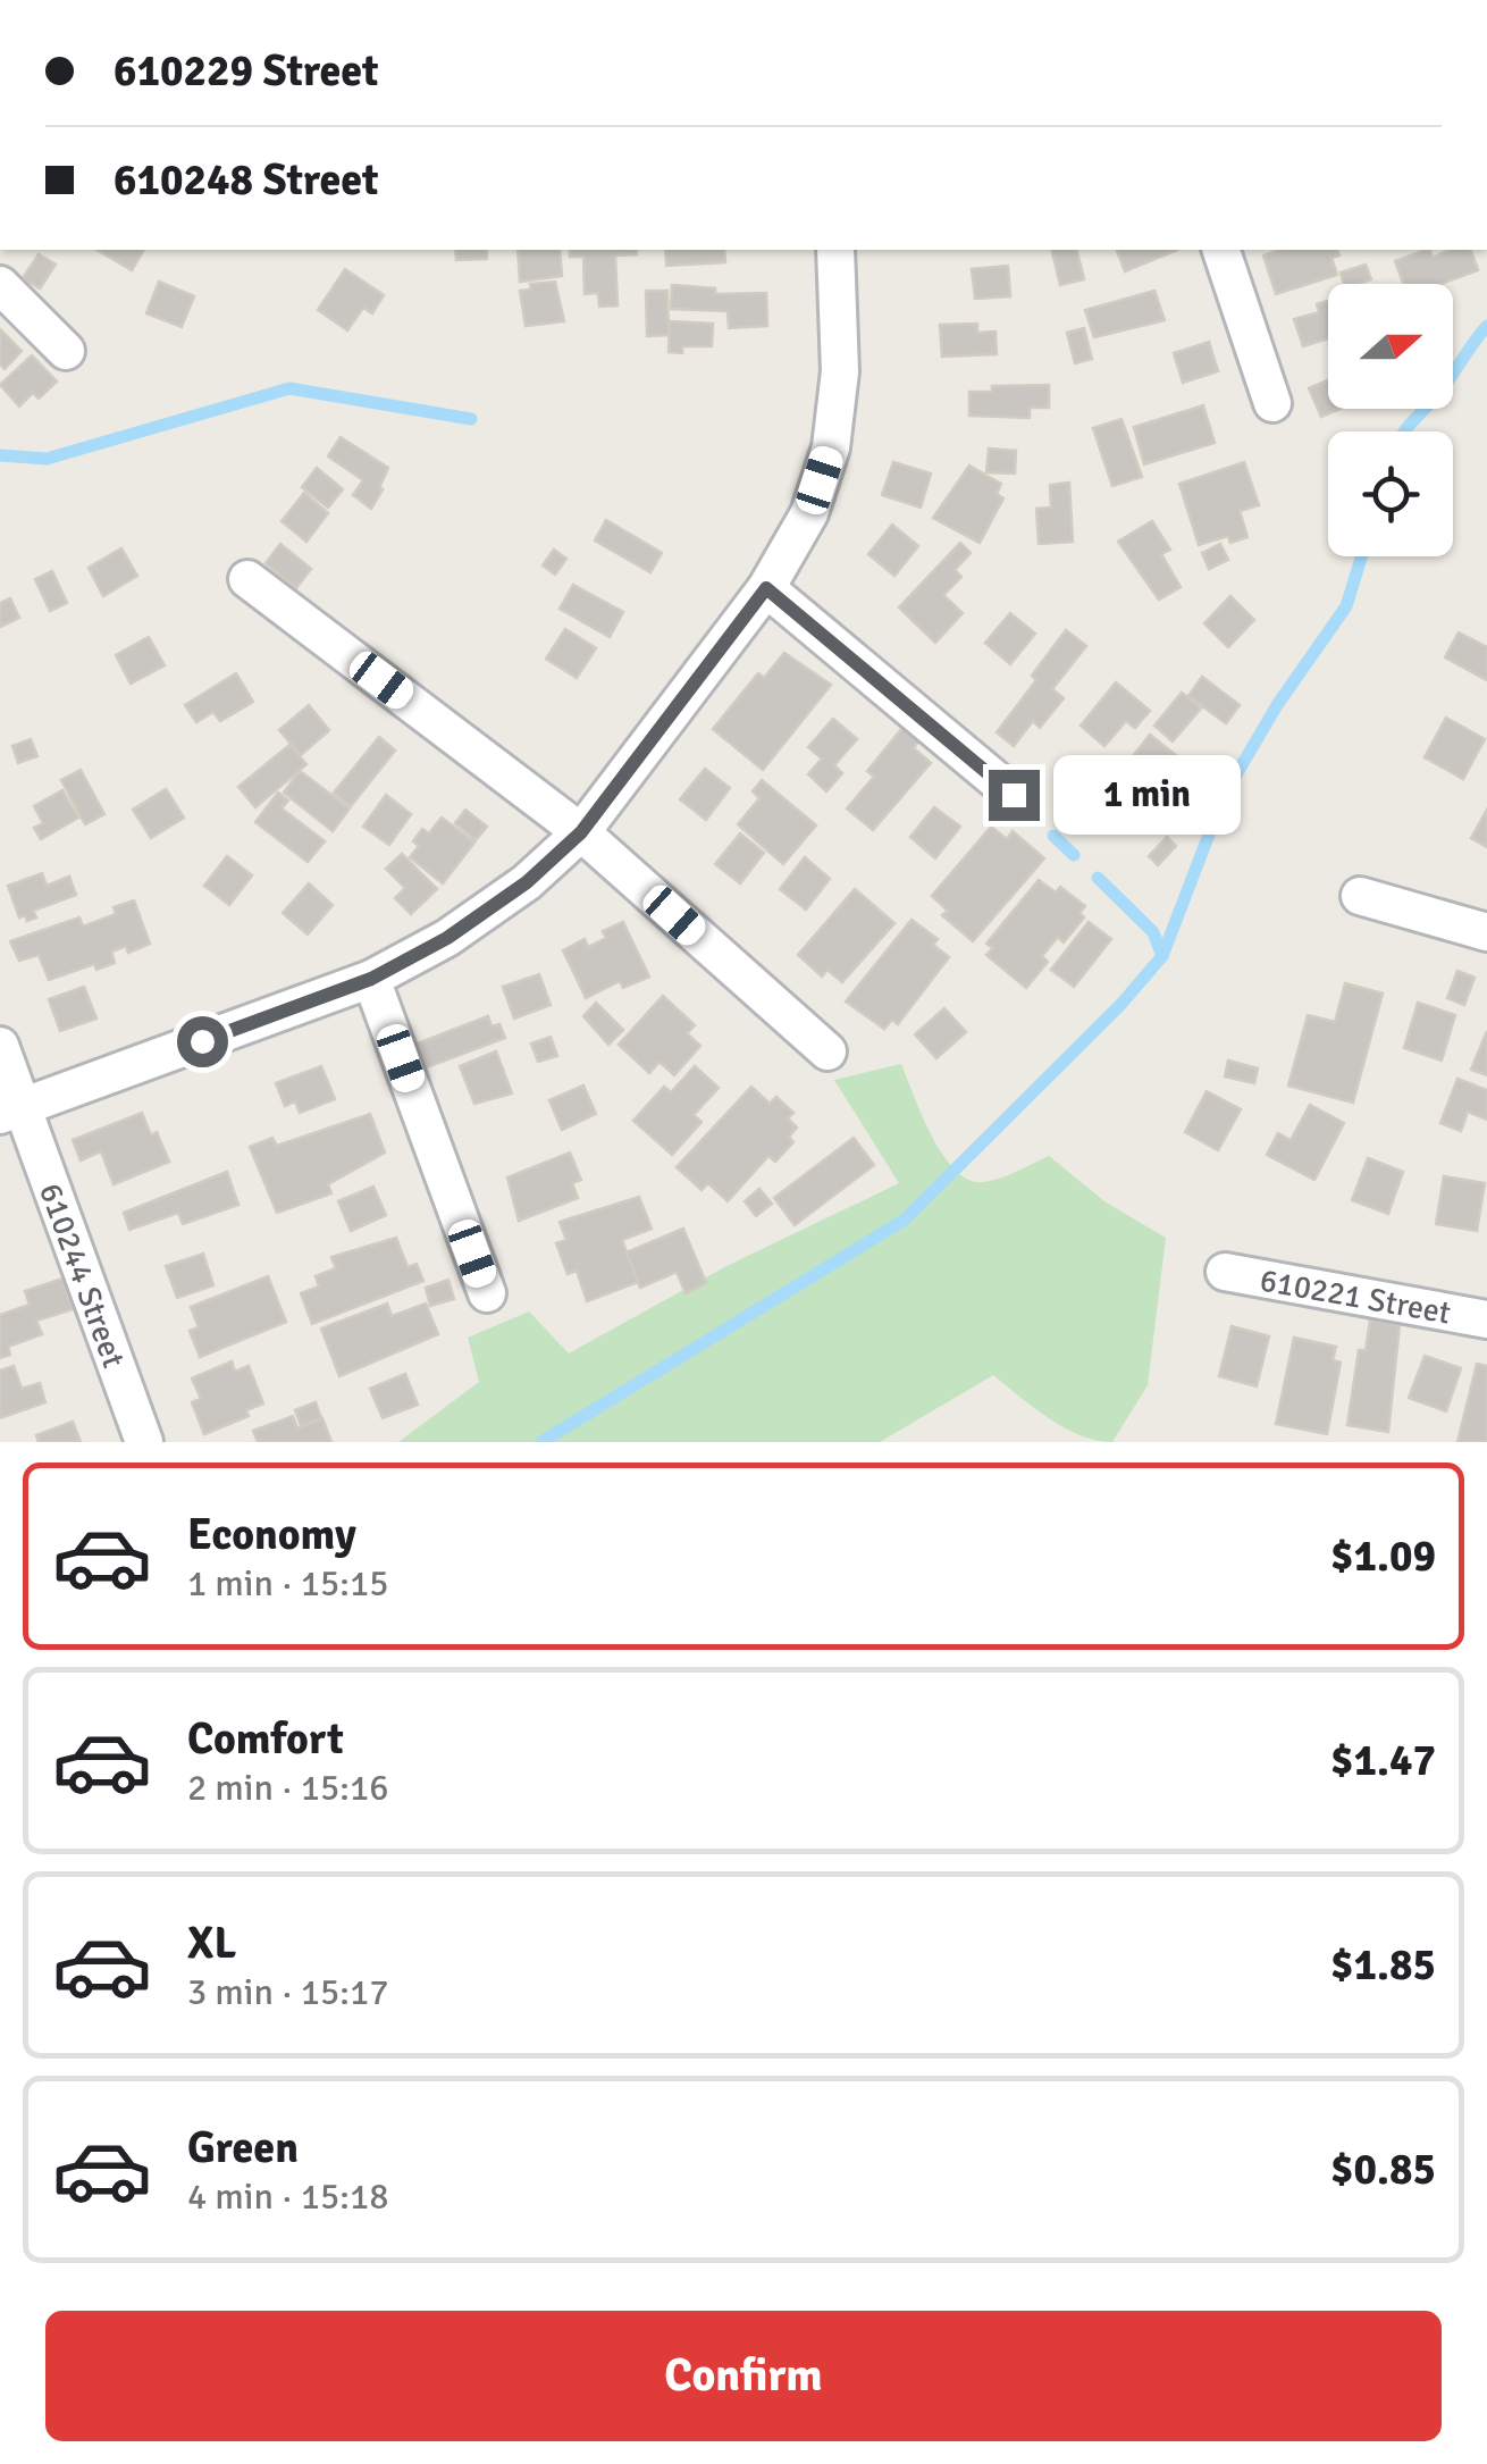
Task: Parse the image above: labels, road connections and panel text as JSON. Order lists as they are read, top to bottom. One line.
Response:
{"streets":{"street":["610244 Street","610221 Street"]},"north":"right","page":{"banner":["610229 Street","610248 Street"],"bubble":"1 min","list":[{"name":"Economy","note":"1 min · 15:15","value":"$1.09"},{"name":"Comfort","note":"2 min · 15:16","value":"$1.47"},{"name":"XL","note":"3 min · 15:17","value":"$1.85"},{"name":"Green","note":"4 min · 15:18","value":"$0.85"}],"buttons":"Confirm"}}
